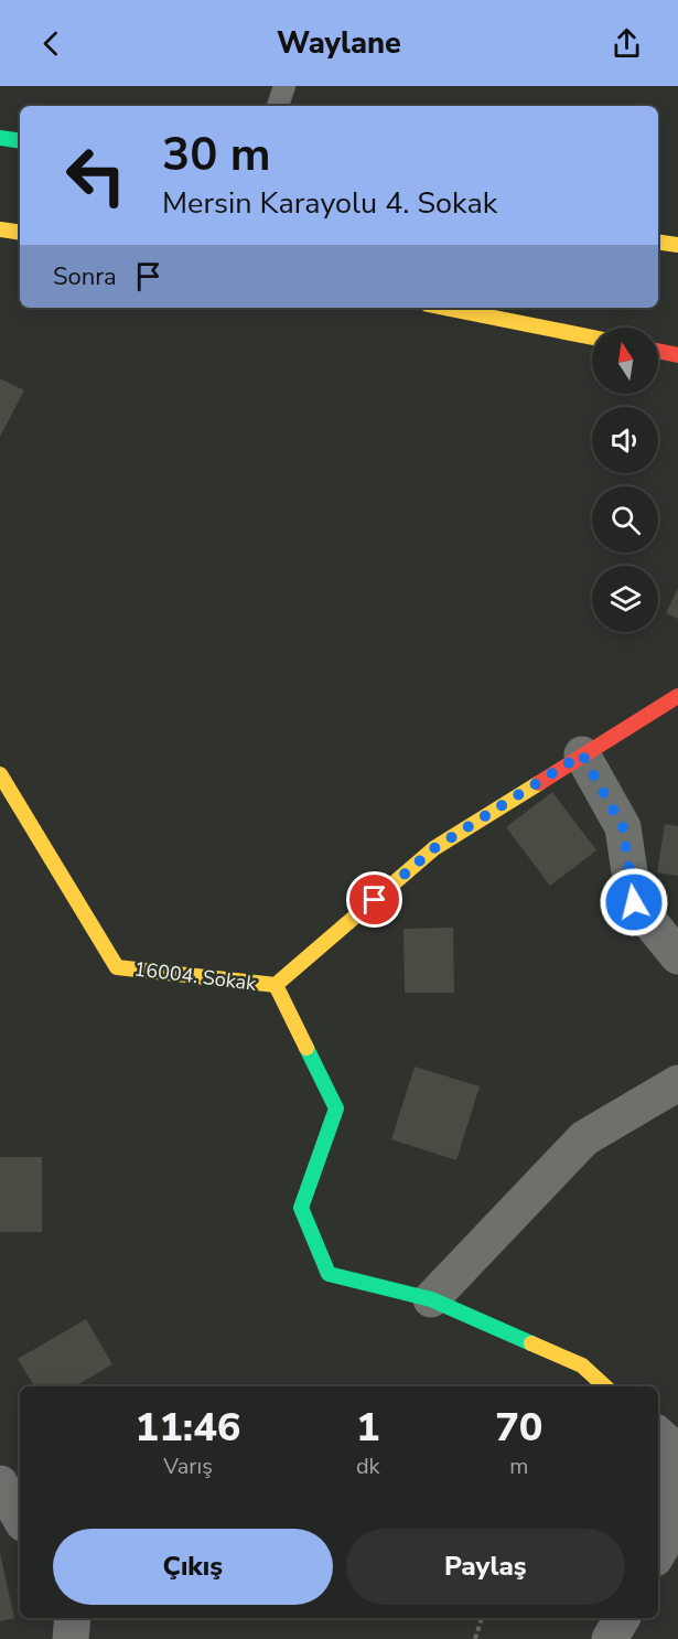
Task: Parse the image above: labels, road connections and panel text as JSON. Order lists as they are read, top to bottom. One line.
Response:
{"streets":{"main road":["16004. Sokak"]},"north":"top","page":{"header":"Waylane","turn":["30 m","Mersin Karayolu 4. Sokak"],"then":"Sonra","eta":["11:46","Varış","1","dk","70","m"],"buttons":["Çıkış","Paylaş"]}}
